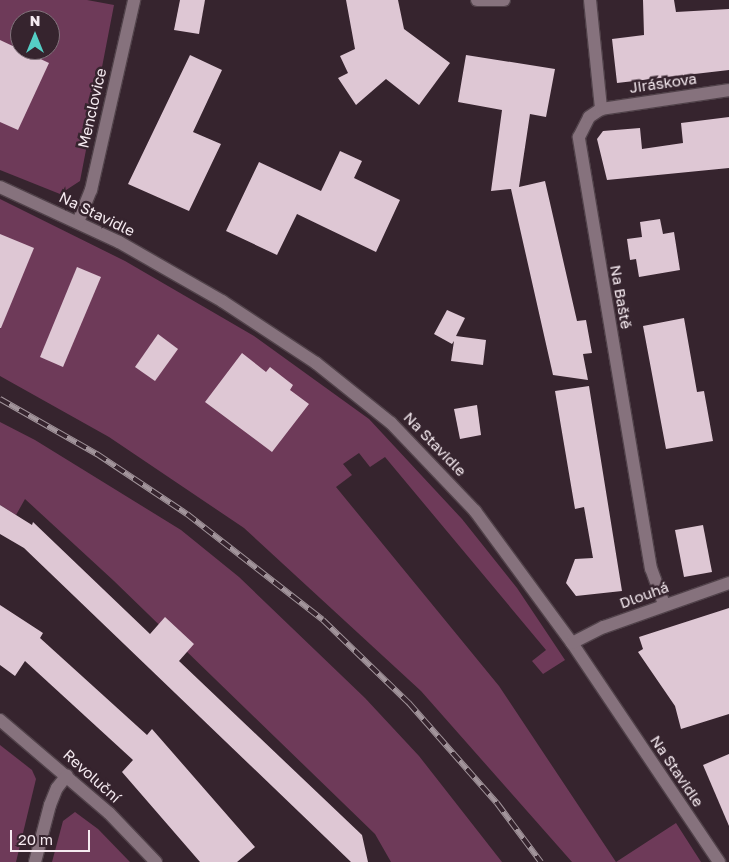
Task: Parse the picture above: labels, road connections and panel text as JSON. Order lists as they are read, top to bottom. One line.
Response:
{"streets":{"street":["Jiráskova","Menclovice","Na Stavidle","Na Baště","Dlouhá","Revoluční"]},"crossings":[["Jiráskova","Na Baště"],["Menclovice","Na Stavidle"],["Na Stavidle","Dlouhá"],["Na Baště","Dlouhá"]],"scale_bar":"20 m","north":"top"}
